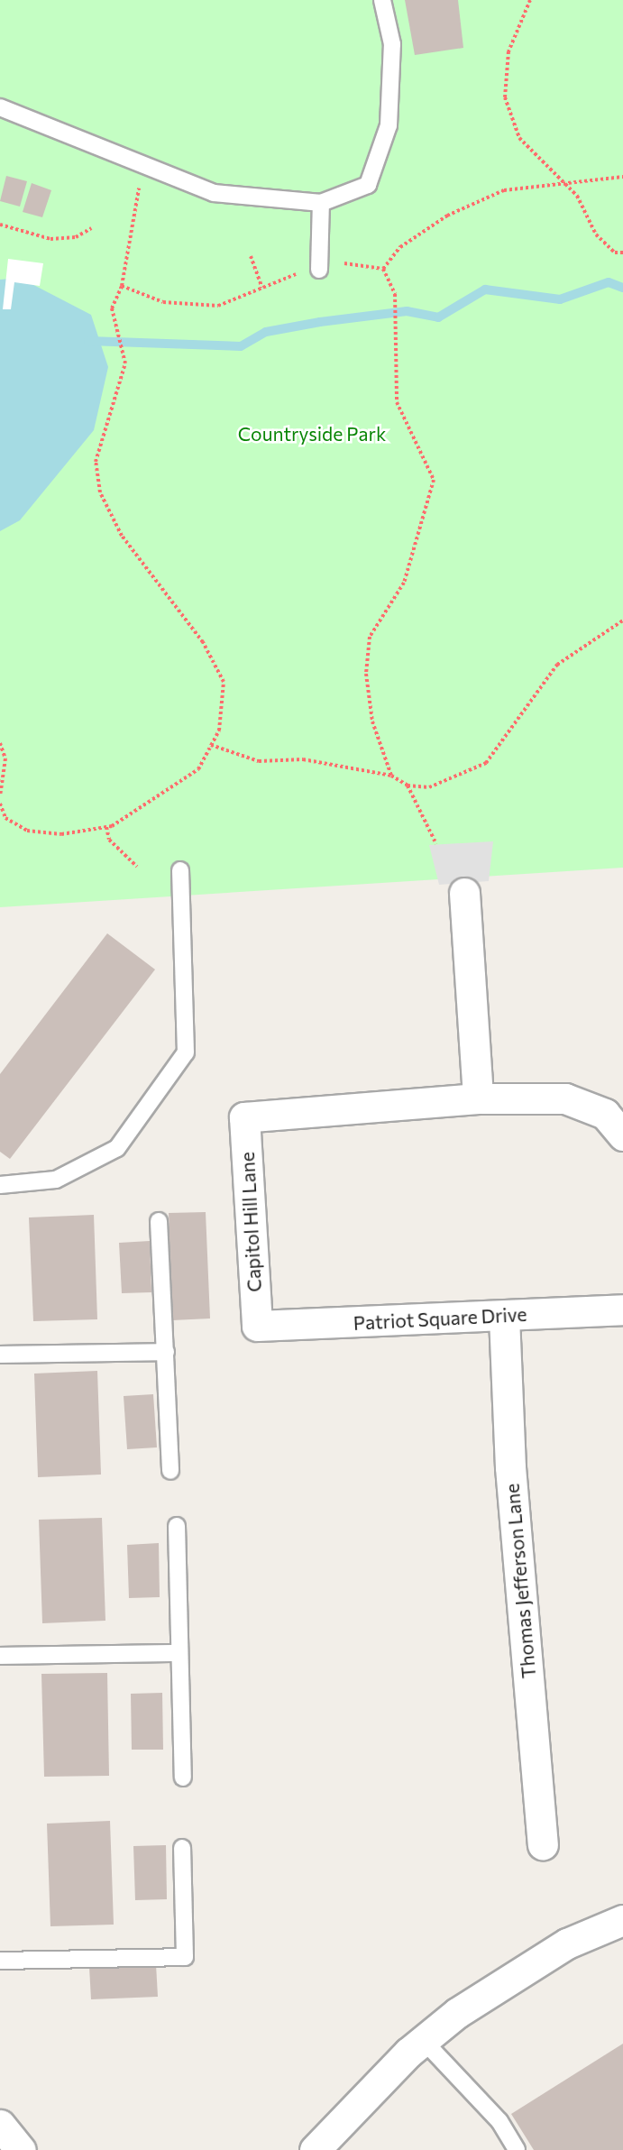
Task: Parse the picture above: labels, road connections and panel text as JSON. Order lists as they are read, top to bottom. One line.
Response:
{"streets":{"street":["Capitol Hill Lane","Patriot Square Drive","Thomas Jefferson Lane"]},"crossings":[["Capitol Hill Lane","Patriot Square Drive"],["Patriot Square Drive","Thomas Jefferson Lane"]],"parks":["Countryside Park"]}
